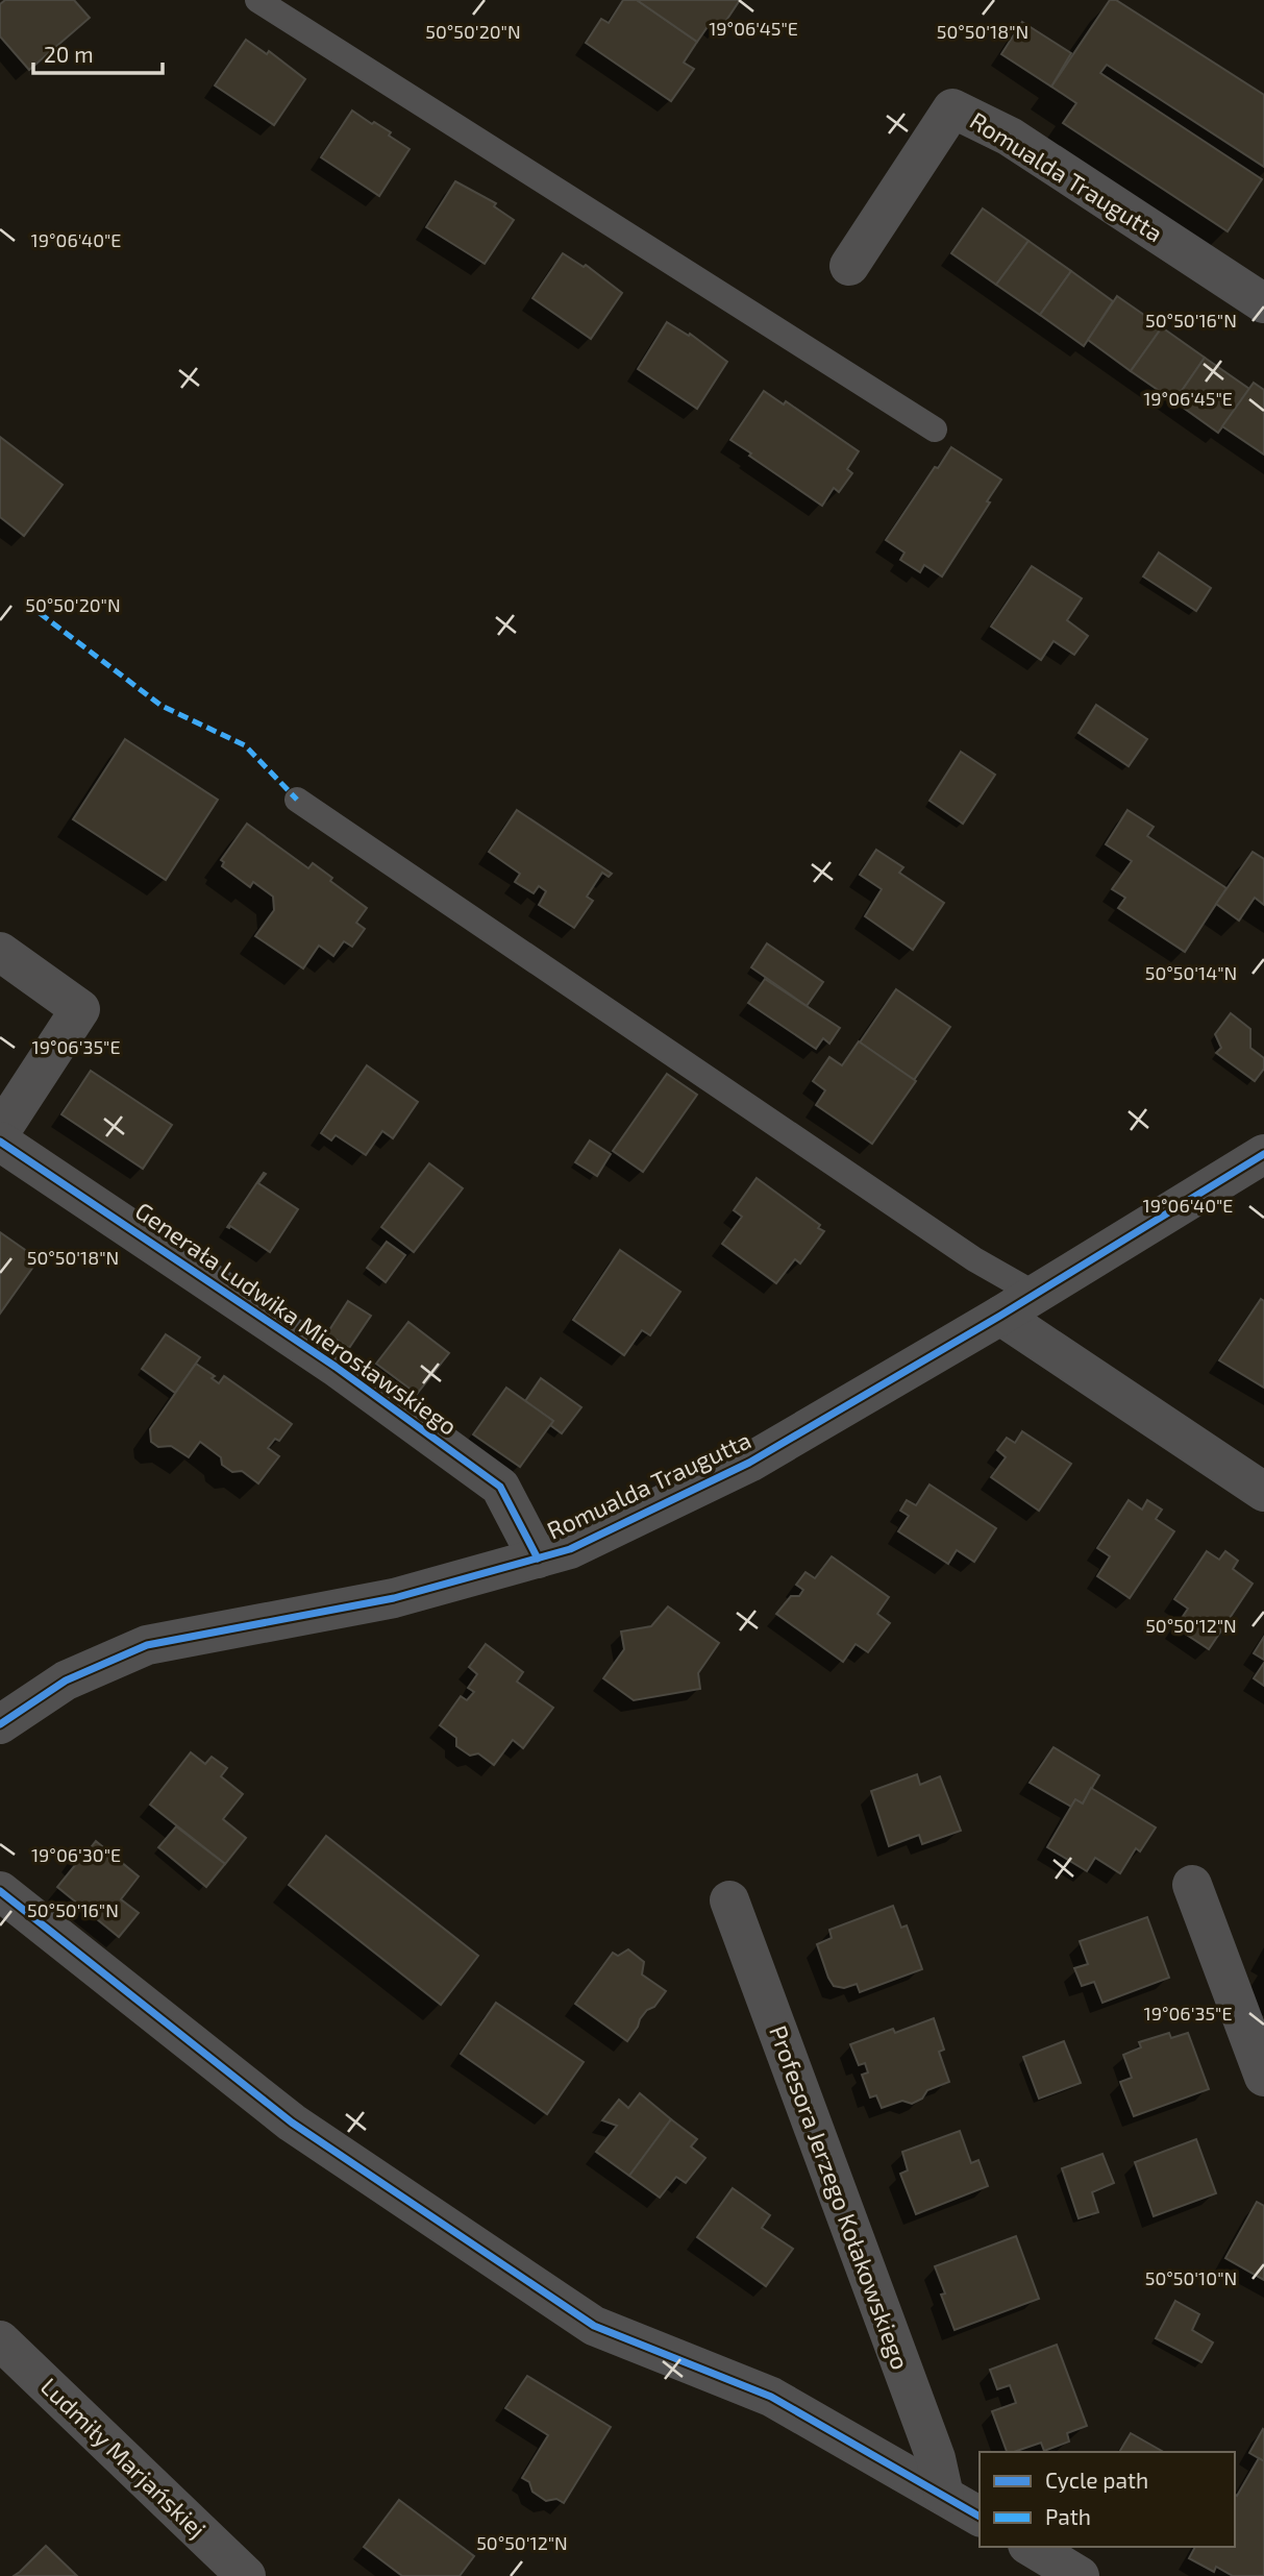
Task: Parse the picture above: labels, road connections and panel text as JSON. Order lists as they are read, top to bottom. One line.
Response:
{"streets":{"street":["Romualda Traugutta","Generała Ludwika Mierosławskiego","Profesora Jerzego Kołakowskiego","Ludmiły Marjańskiej"]},"crossings":[["Romualda Traugutta","Generała Ludwika Mierosławskiego"]],"legend":["Cycle path","Path"],"scale_bar":"20 m","coordinates":["19°06'45\"E","50°50'20\"N","50°50'18\"N","19°06'40\"E","50°50'16\"N","50°50'14\"N","19°06'35\"E","50°50'12\"N","19°06'30\"E","50°50'10\"N"]}
